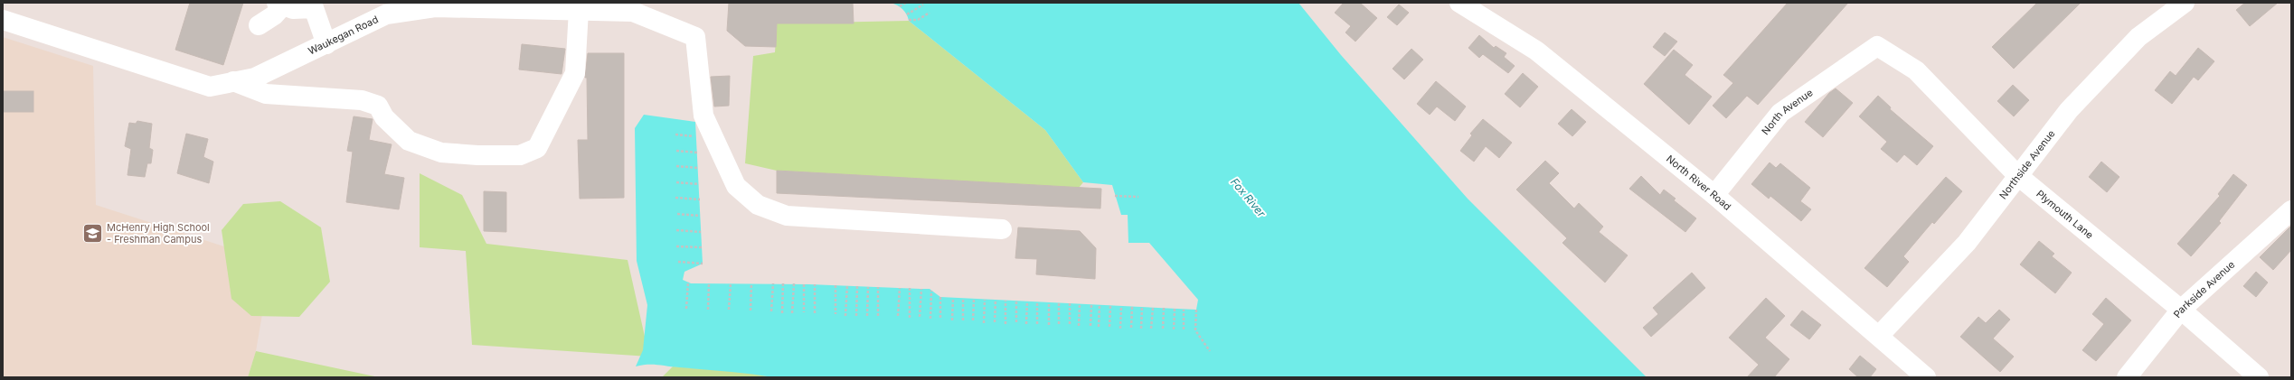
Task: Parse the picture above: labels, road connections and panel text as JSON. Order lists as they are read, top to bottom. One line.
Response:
{"streets":{"street":["Waukegan Road","North Avenue","Northside Avenue","North River Road","Plymouth Lane","Parkside Avenue"]},"crossings":[["North Avenue","North River Road"],["North Avenue","Plymouth Lane"],["Northside Avenue","North River Road"],["Northside Avenue","Plymouth Lane"],["Plymouth Lane","Parkside Avenue"]],"water":["Fox River"],"places":{"school or university":["McHenry High School - Freshman Campus"]}}
